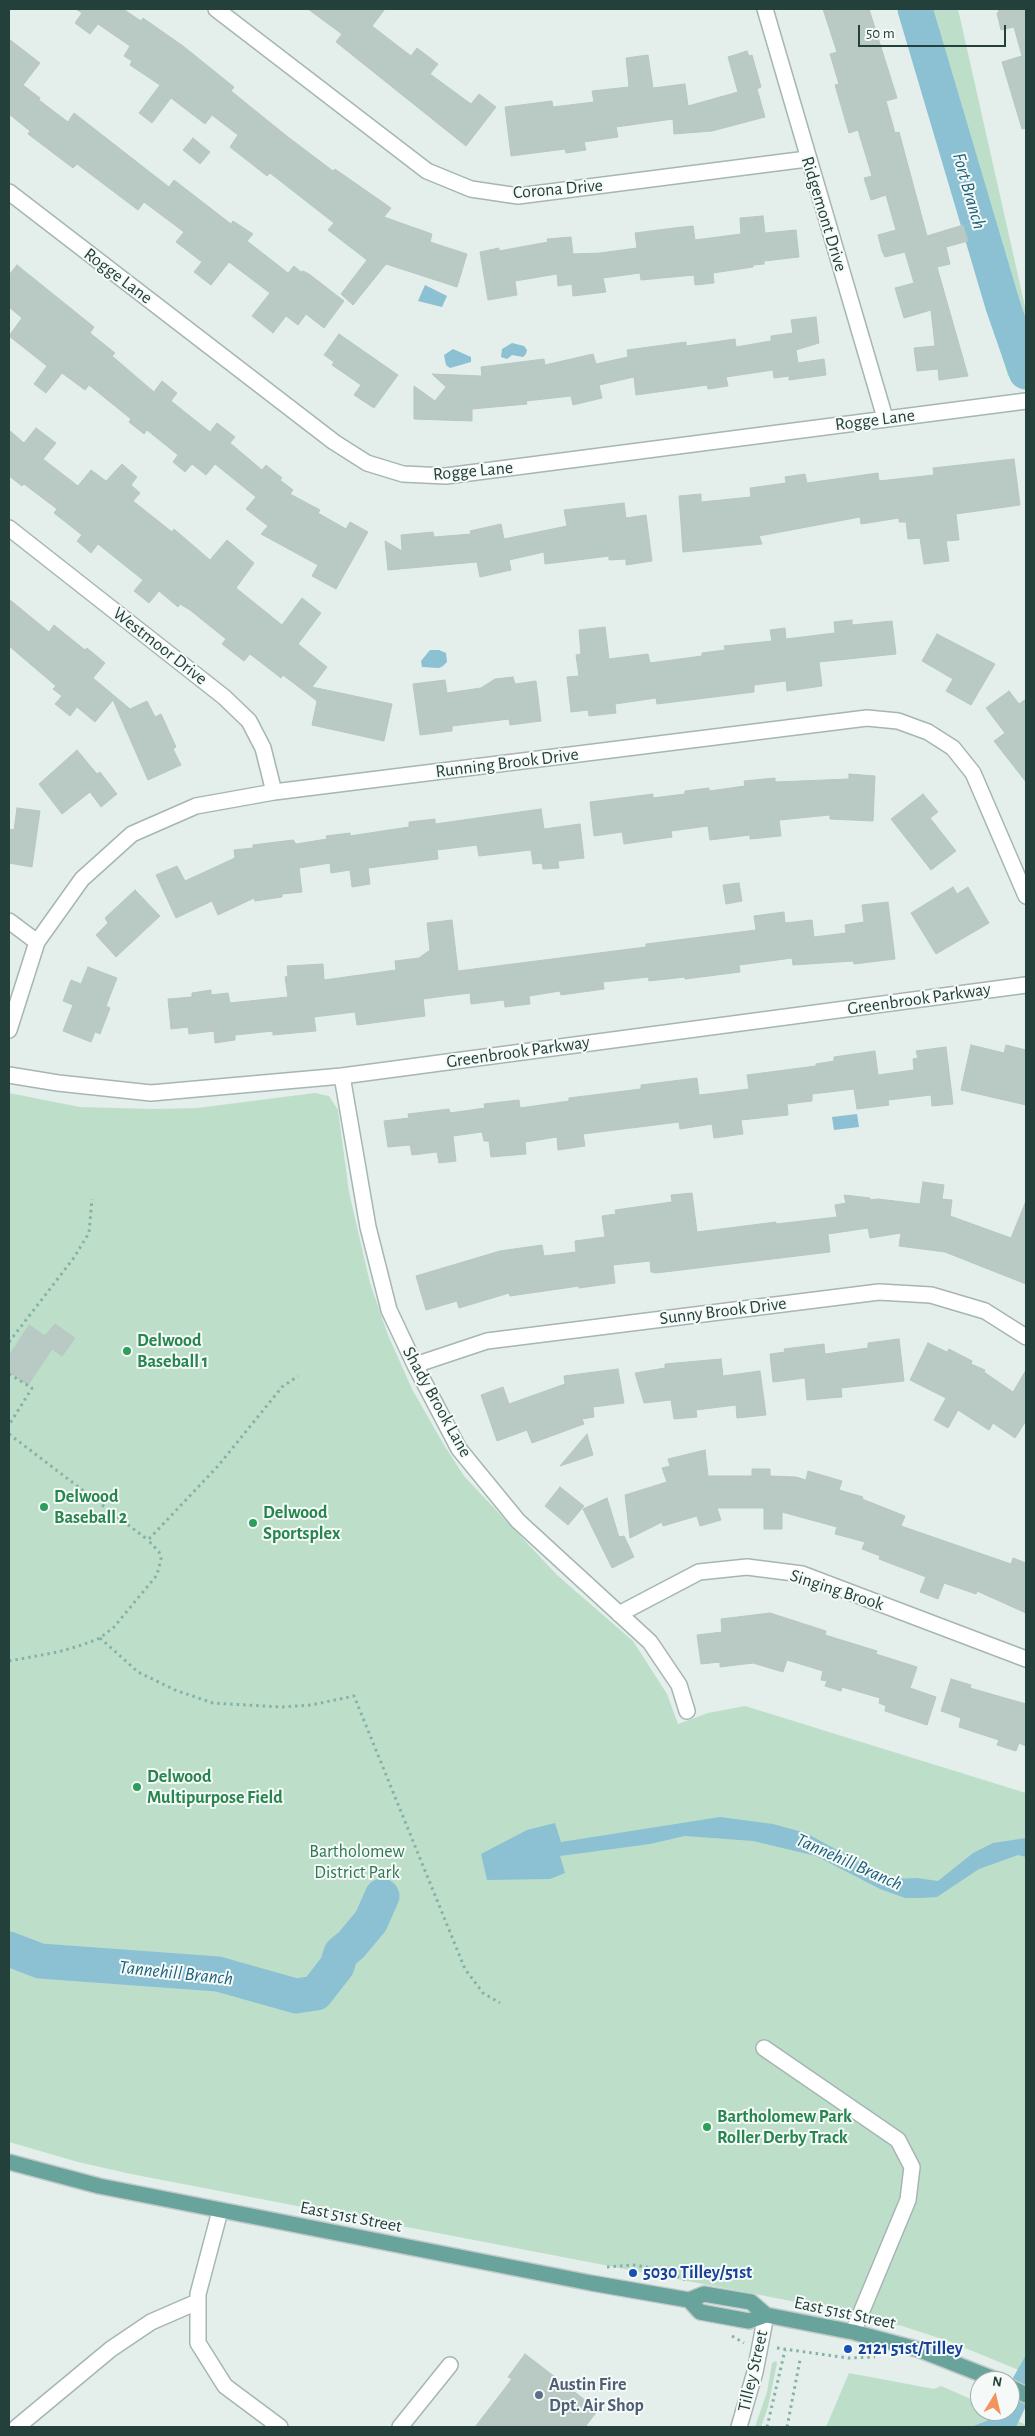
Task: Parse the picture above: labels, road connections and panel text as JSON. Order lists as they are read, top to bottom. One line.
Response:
{"streets":{"main road":["East 51st Street"],"street":["Corona Drive","Ridgemont Drive","Rogge Lane","Westmoor Drive","Running Brook Drive","Greenbrook Parkway","Sunny Brook Drive","Shady Brook Lane","Singing Brook","Tilley Street"]},"crossings":[["Corona Drive","Ridgemont Drive"],["Ridgemont Drive","Rogge Lane"],["Westmoor Drive","Running Brook Drive"],["Greenbrook Parkway","Shady Brook Lane"],["Sunny Brook Drive","Shady Brook Lane"],["Shady Brook Lane","Singing Brook"],["East 51st Street","Tilley Street"]],"water":["Fort Branch","Tannehill Branch"],"parks":["Bartholomew District Park"],"places":["Delwood Baseball 1","Delwood Baseball 2","Delwood Sportsplex","Delwood Multipurpose Field","Bartholomew Park Roller Derby Track","5030 Tilley/51st","2121 51st/Tilley","Austin Fire Dpt. Air Shop"],"scale_bar":"50 m","north":"top"}
